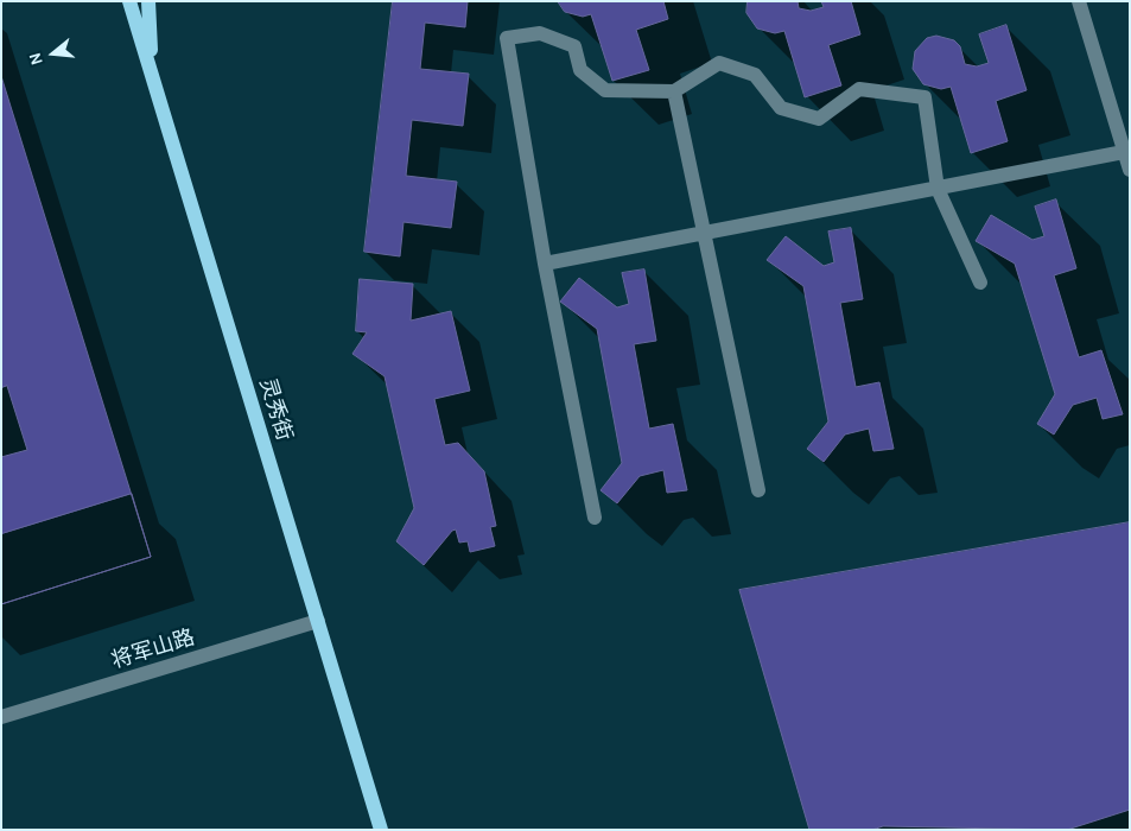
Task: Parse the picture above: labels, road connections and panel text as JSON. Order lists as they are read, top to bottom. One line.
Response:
{"streets":{"main road":["灵秀街"],"street":["将军山路"]},"crossings":[["灵秀街","将军山路"]],"north":"left"}
